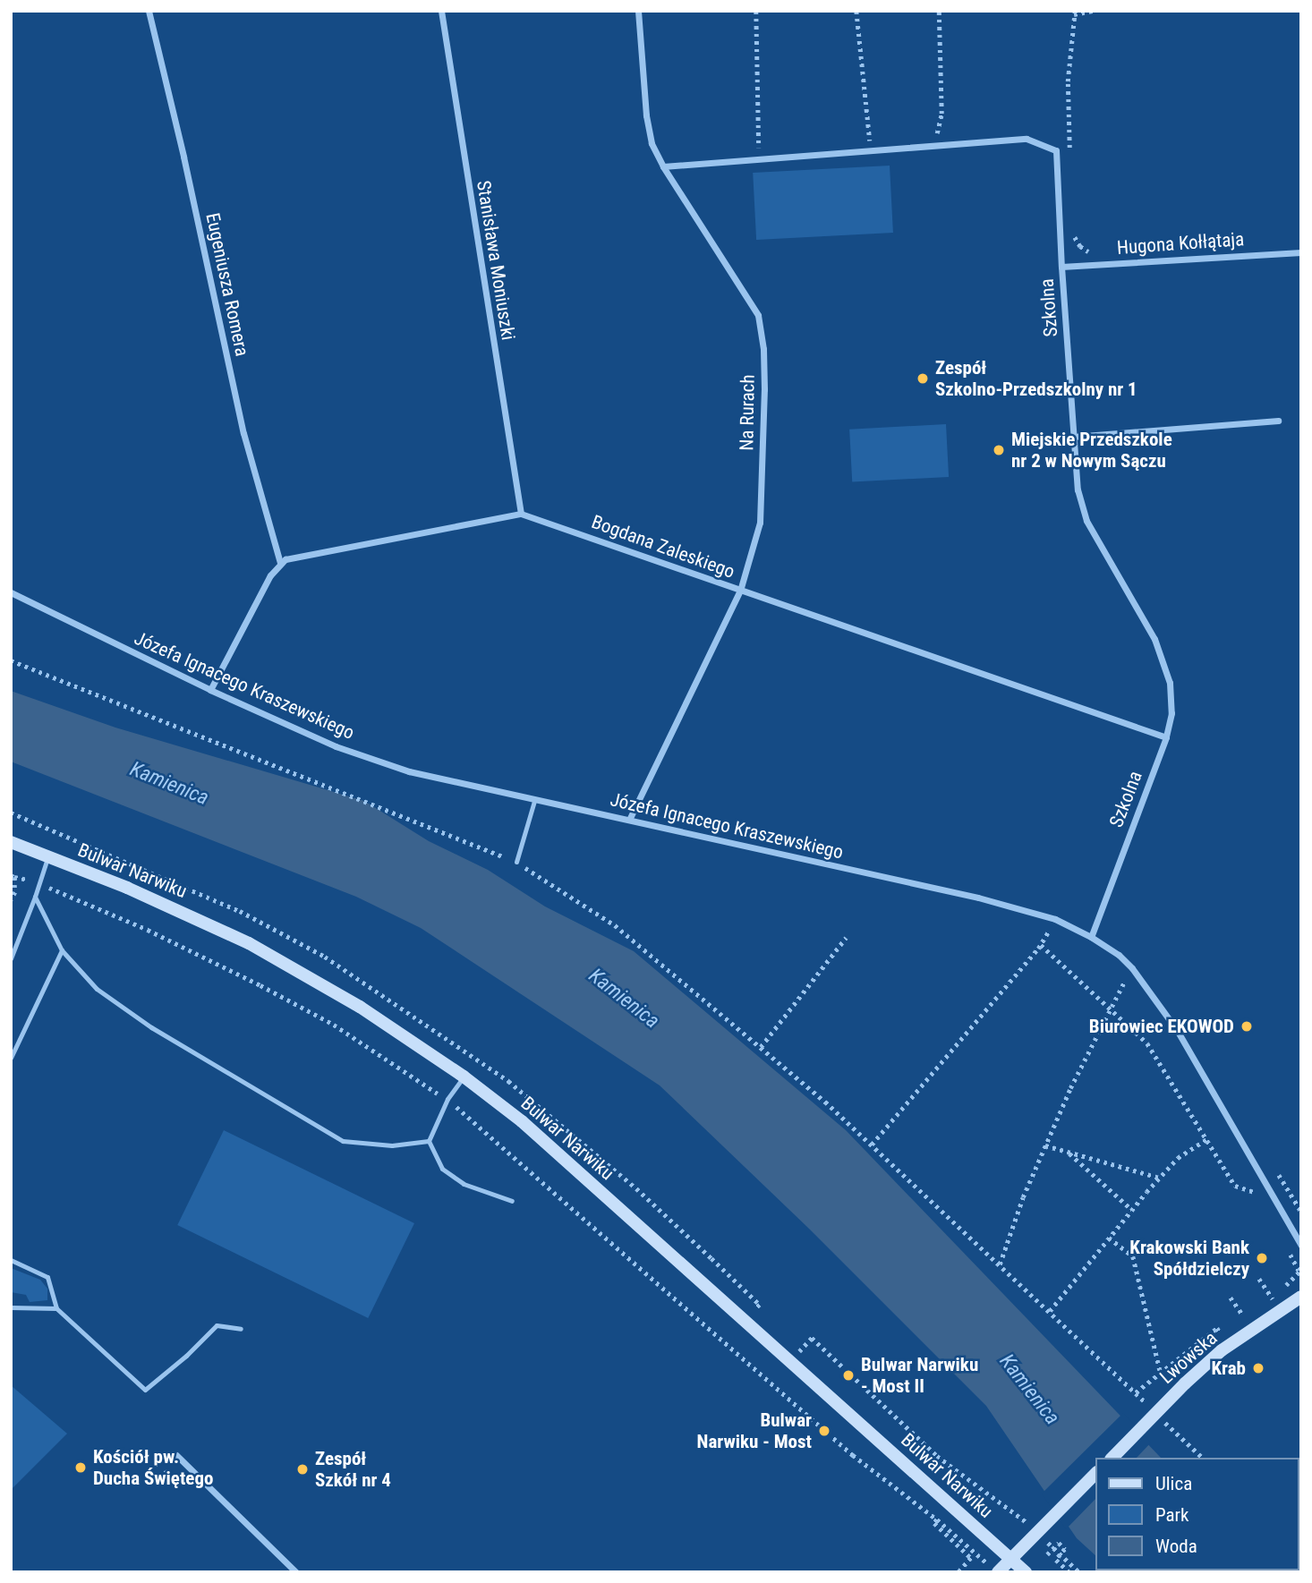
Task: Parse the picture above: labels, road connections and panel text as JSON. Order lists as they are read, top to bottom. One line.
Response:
{"streets":{"main road":["Bulwar Narwiku","Lwowska"],"street":["Hugona Kołłątaja","Stanisława Moniuszki","Eugeniusza Romera","Szkolna","Na Rurach","Bogdana Zaleskiego","Józefa Ignacego Kraszewskiego"]},"crossings":[["Hugona Kołłątaja","Szkolna"],["Stanisława Moniuszki","Bogdana Zaleskiego"],["Szkolna","Na Rurach"],["Szkolna","Bogdana Zaleskiego"],["Szkolna","Józefa Ignacego Kraszewskiego"],["Na Rurach","Bogdana Zaleskiego"],["Na Rurach","Józefa Ignacego Kraszewskiego"]],"water":["Kamienica"],"places":["Zespół Szkolno-Przedszkolny nr 1","Miejskie Przedszkole nr 2 w Nowym Sączu","Biurowiec EKOWOD","Krakowski Bank Spółdzielczy","Krab","Bulwar Narwiku - Most II","Bulwar Narwiku - Most","Kościół pw. Ducha Świętego","Zespół Szkół nr 4"],"legend":["Ulica","Park","Woda"]}
